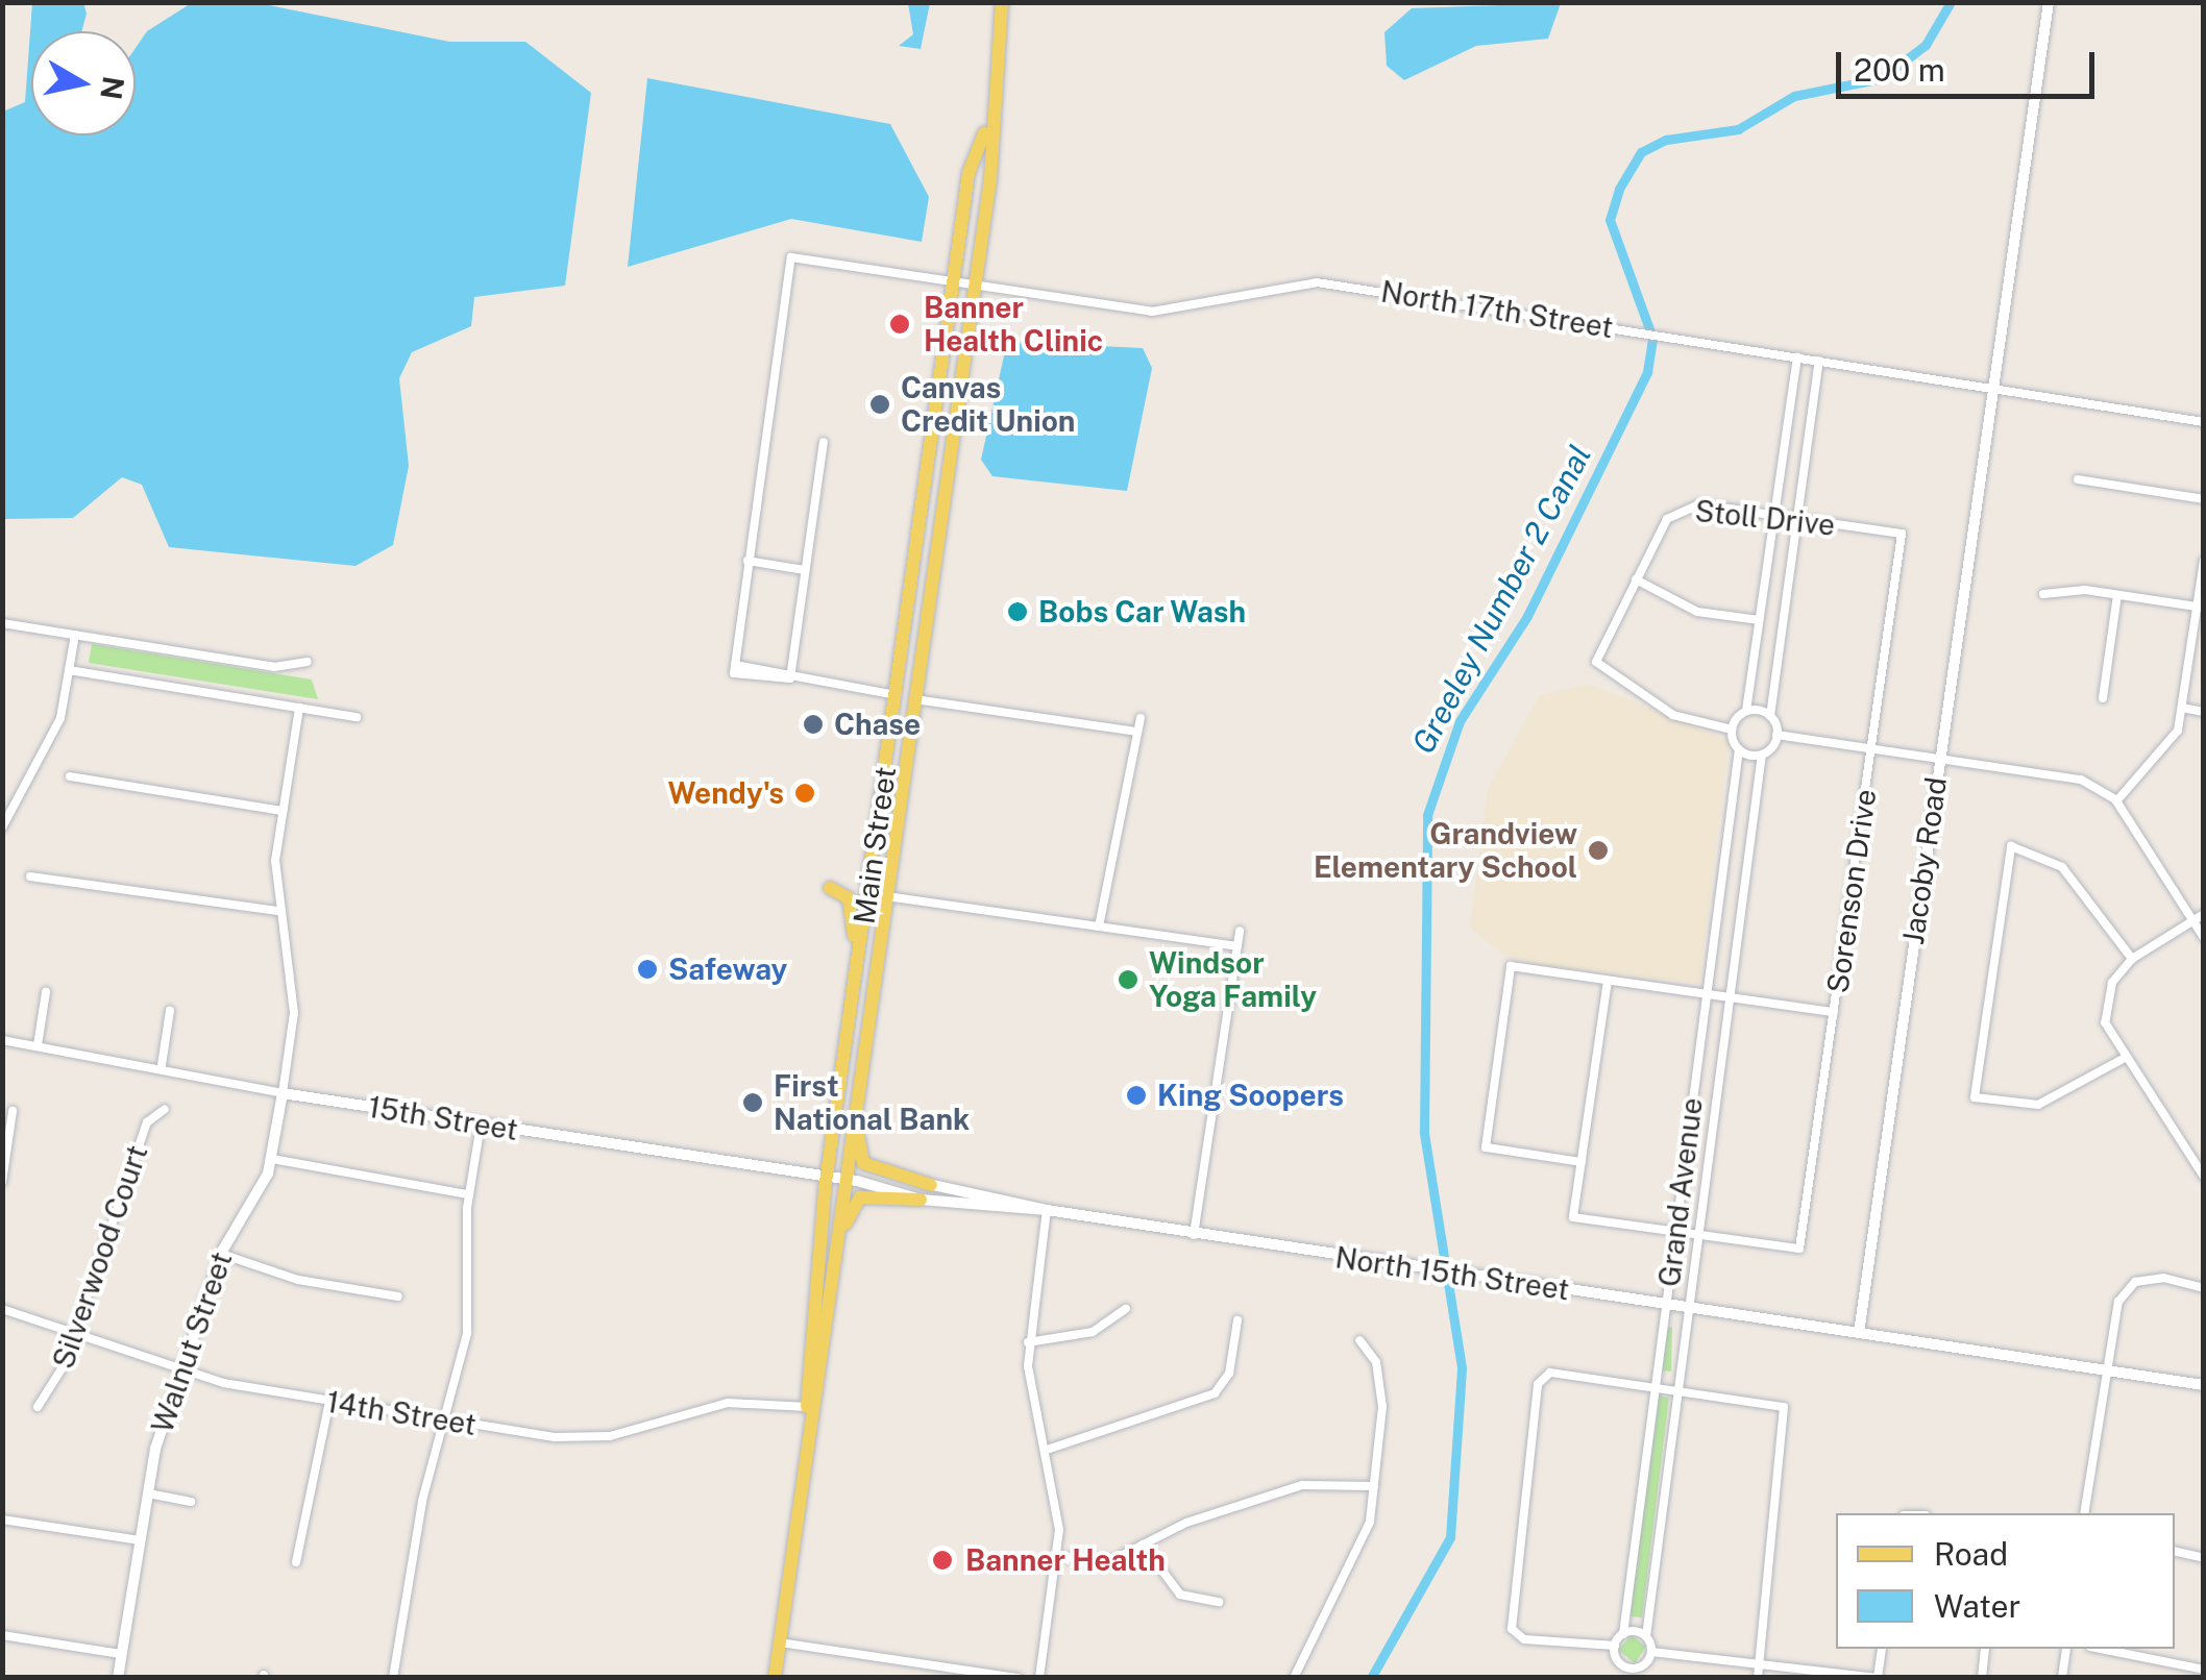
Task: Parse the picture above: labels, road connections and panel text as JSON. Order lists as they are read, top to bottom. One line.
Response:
{"streets":{"main road":["Main Street"],"street":["North 17th Street","Stoll Drive","Jacoby Road","Sorenson Drive","15th Street","Grand Avenue","Silverwood Court","North 15th Street","Walnut Street","14th Street"]},"crossings":[["North 17th Street","Main Street"],["North 17th Street","Jacoby Road"],["Stoll Drive","Sorenson Drive"],["Stoll Drive","Grand Avenue"],["Main Street","15th Street"],["Main Street","14th Street"],["Jacoby Road","North 15th Street"],["Sorenson Drive","Grand Avenue"],["15th Street","North 15th Street"],["15th Street","Walnut Street"],["Grand Avenue","North 15th Street"],["Silverwood Court","14th Street"],["Walnut Street","14th Street"]],"water":["Greeley Number 2 Canal"],"places":["Banner Health Clinic","Canvas Credit Union","Bobs Car Wash","Chase","Wendy's","Grandview Elementary School","Safeway","Windsor Yoga Family","King Soopers","First National Bank","Banner Health"],"legend":["Road","Water"],"scale_bar":"200 m","north":"right"}
